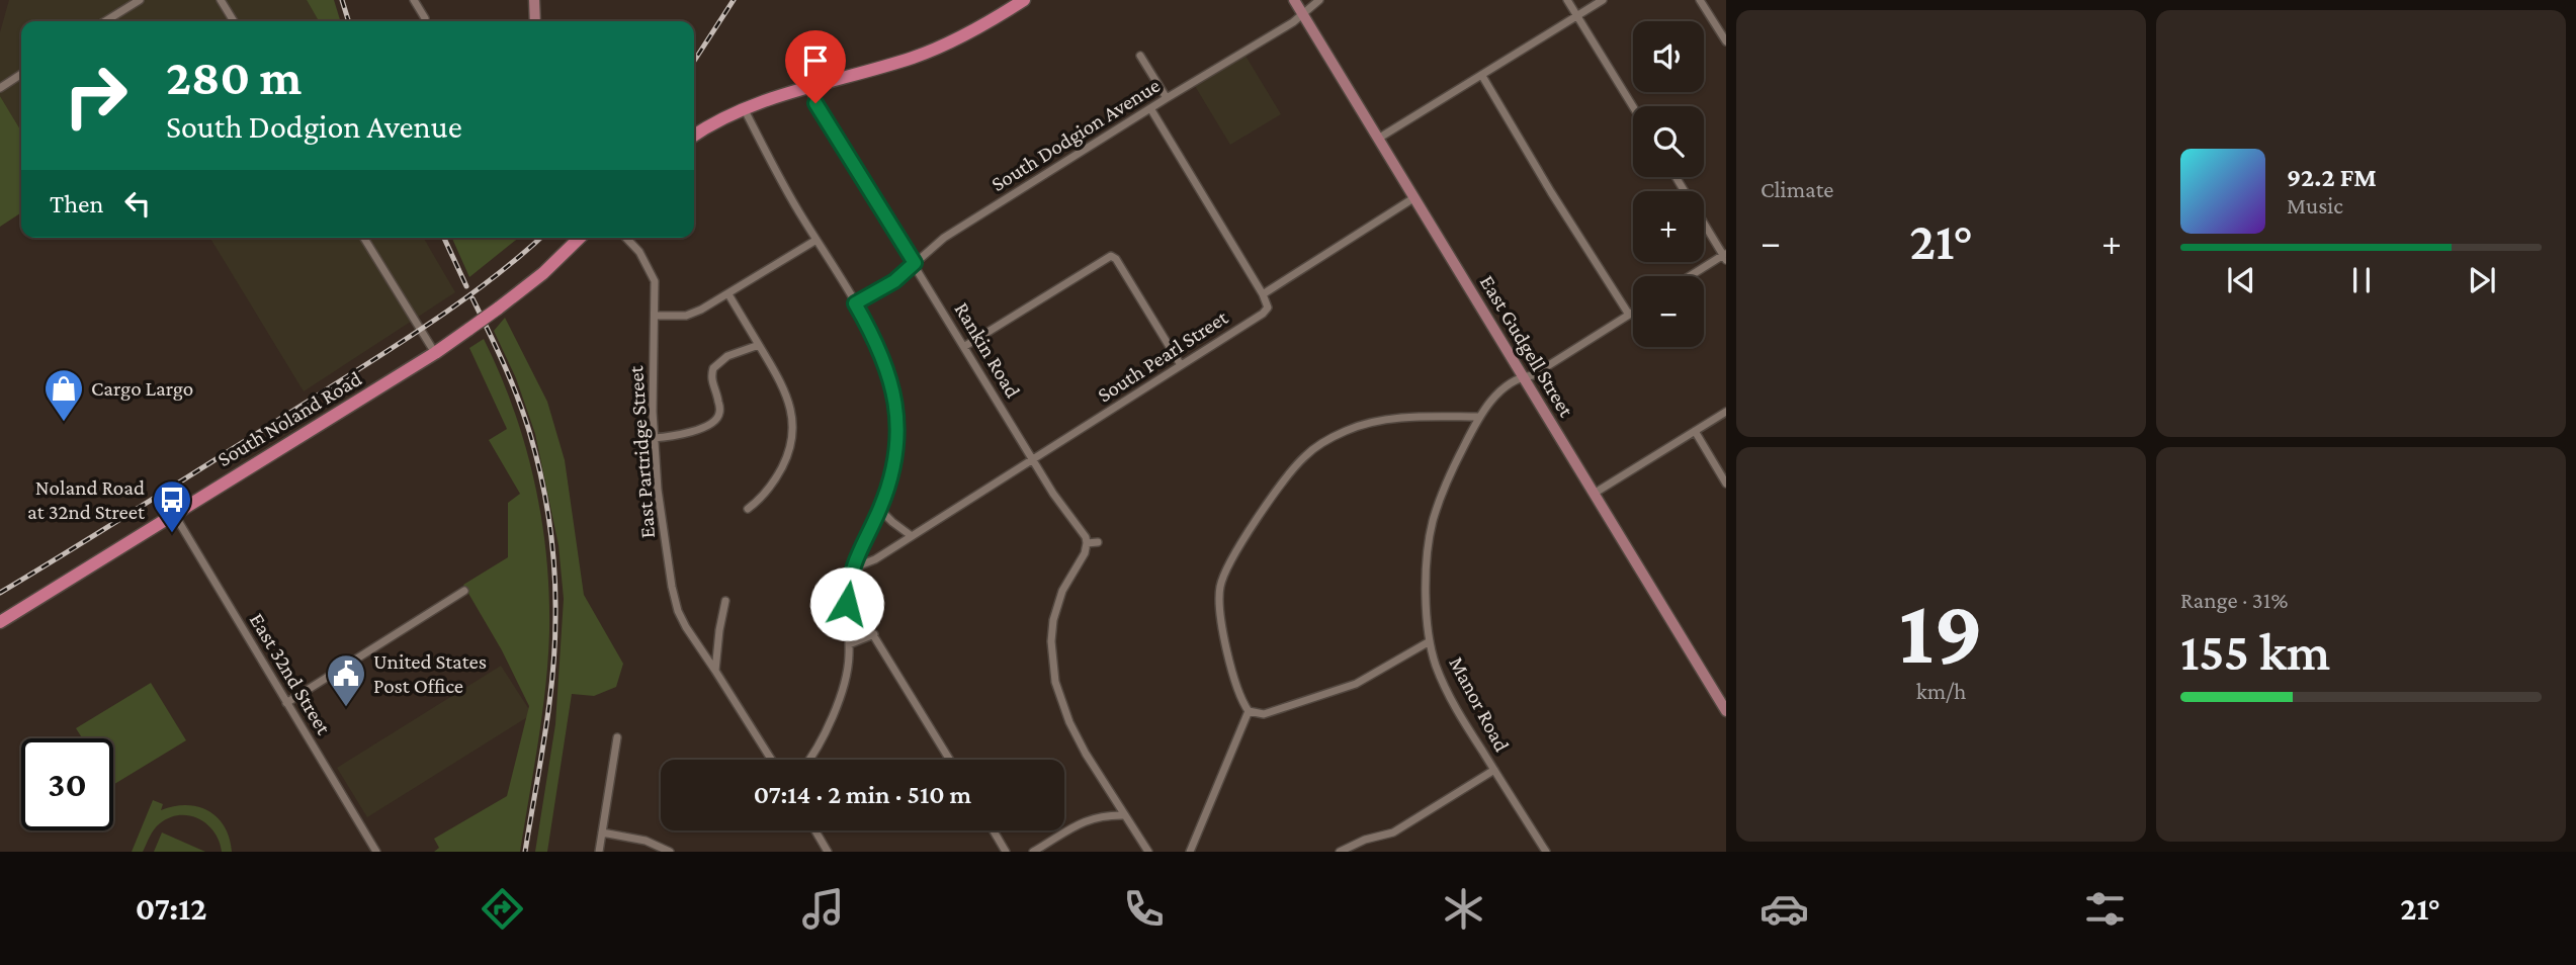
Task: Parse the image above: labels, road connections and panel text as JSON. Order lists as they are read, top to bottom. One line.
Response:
{"streets":{"main road":["South Noland Road"],"street":["South Dodgion Avenue","East Gudgell Street","Rankin Road","South Pearl Street","East Partridge Street","East 32nd Street","Manor Road"]},"crossings":[["South Dodgion Avenue","East Gudgell Street"],["South Dodgion Avenue","Rankin Road"],["East Gudgell Street","Manor Road"],["Rankin Road","South Pearl Street"],["South Noland Road","East 32nd Street"]],"places":{"shop":["Cargo Largo"],"bus stop":["Noland Road at 32nd Street"],"public building":["United States Post Office"]},"page":{"tile":["Climate",["19","km/h"],["Range · 31%","155 km"]],"map_buttons":["+","−"],"turn":["280 m","South Dodgion Avenue"],"song":["92.2 FM","Music"],"then":"Then","heat":["−","21°","+"],"limit":"30","trip":"07:14 · 2 min · 510 m","tabs":["07:12","21°"]}}
